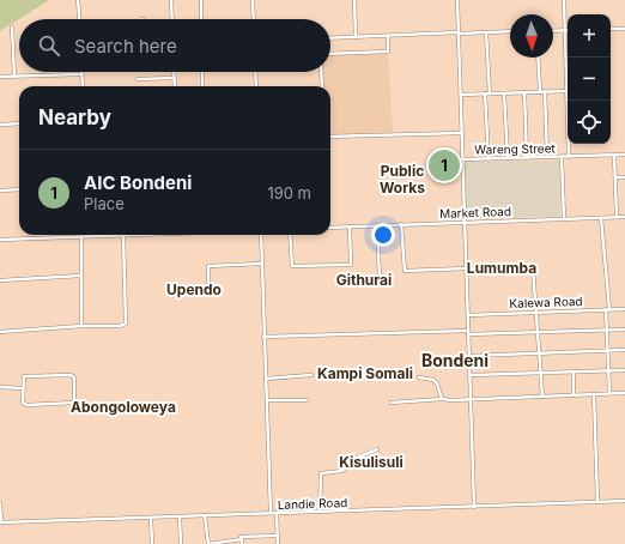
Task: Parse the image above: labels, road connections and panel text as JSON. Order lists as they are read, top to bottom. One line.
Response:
{"streets":{"street":["Wareng Street","Market Road","Kalewa Road","Landie Road"]},"districts":["Public Works","Lumumba","Githurai","Upendo","Bondeni","Kampi Somali","Abongoloweya","Kisulisuli"],"north":"bottom","page":{"map_buttons":["+","−"],"search":"Search here","heading":"Nearby","pins":"1","list":[{"mark":"1","name":"AIC Bondeni","note":"Place","value":"190 m"}]}}
